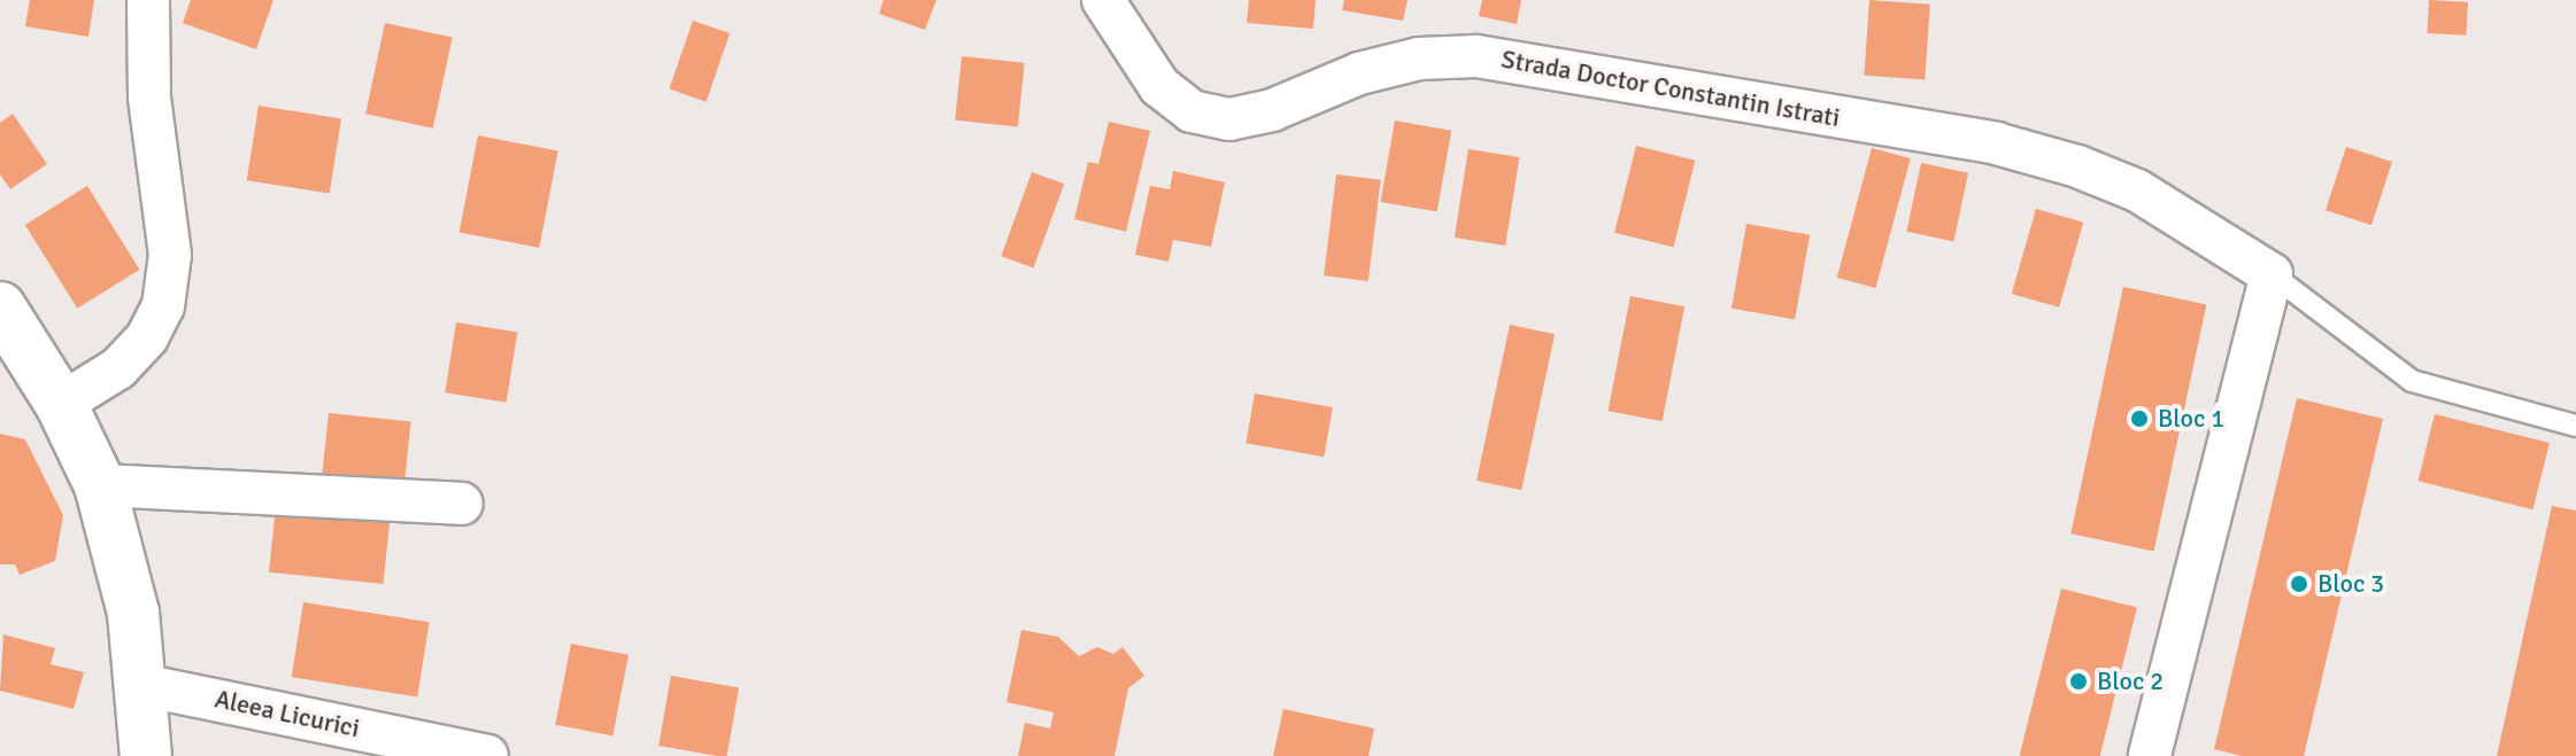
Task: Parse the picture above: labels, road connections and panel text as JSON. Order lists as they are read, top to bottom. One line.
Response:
{"streets":{"street":["Strada Doctor Constantin Istrati","Aleea Licurici"]},"places":["Bloc 1","Bloc 3","Bloc 2"]}
